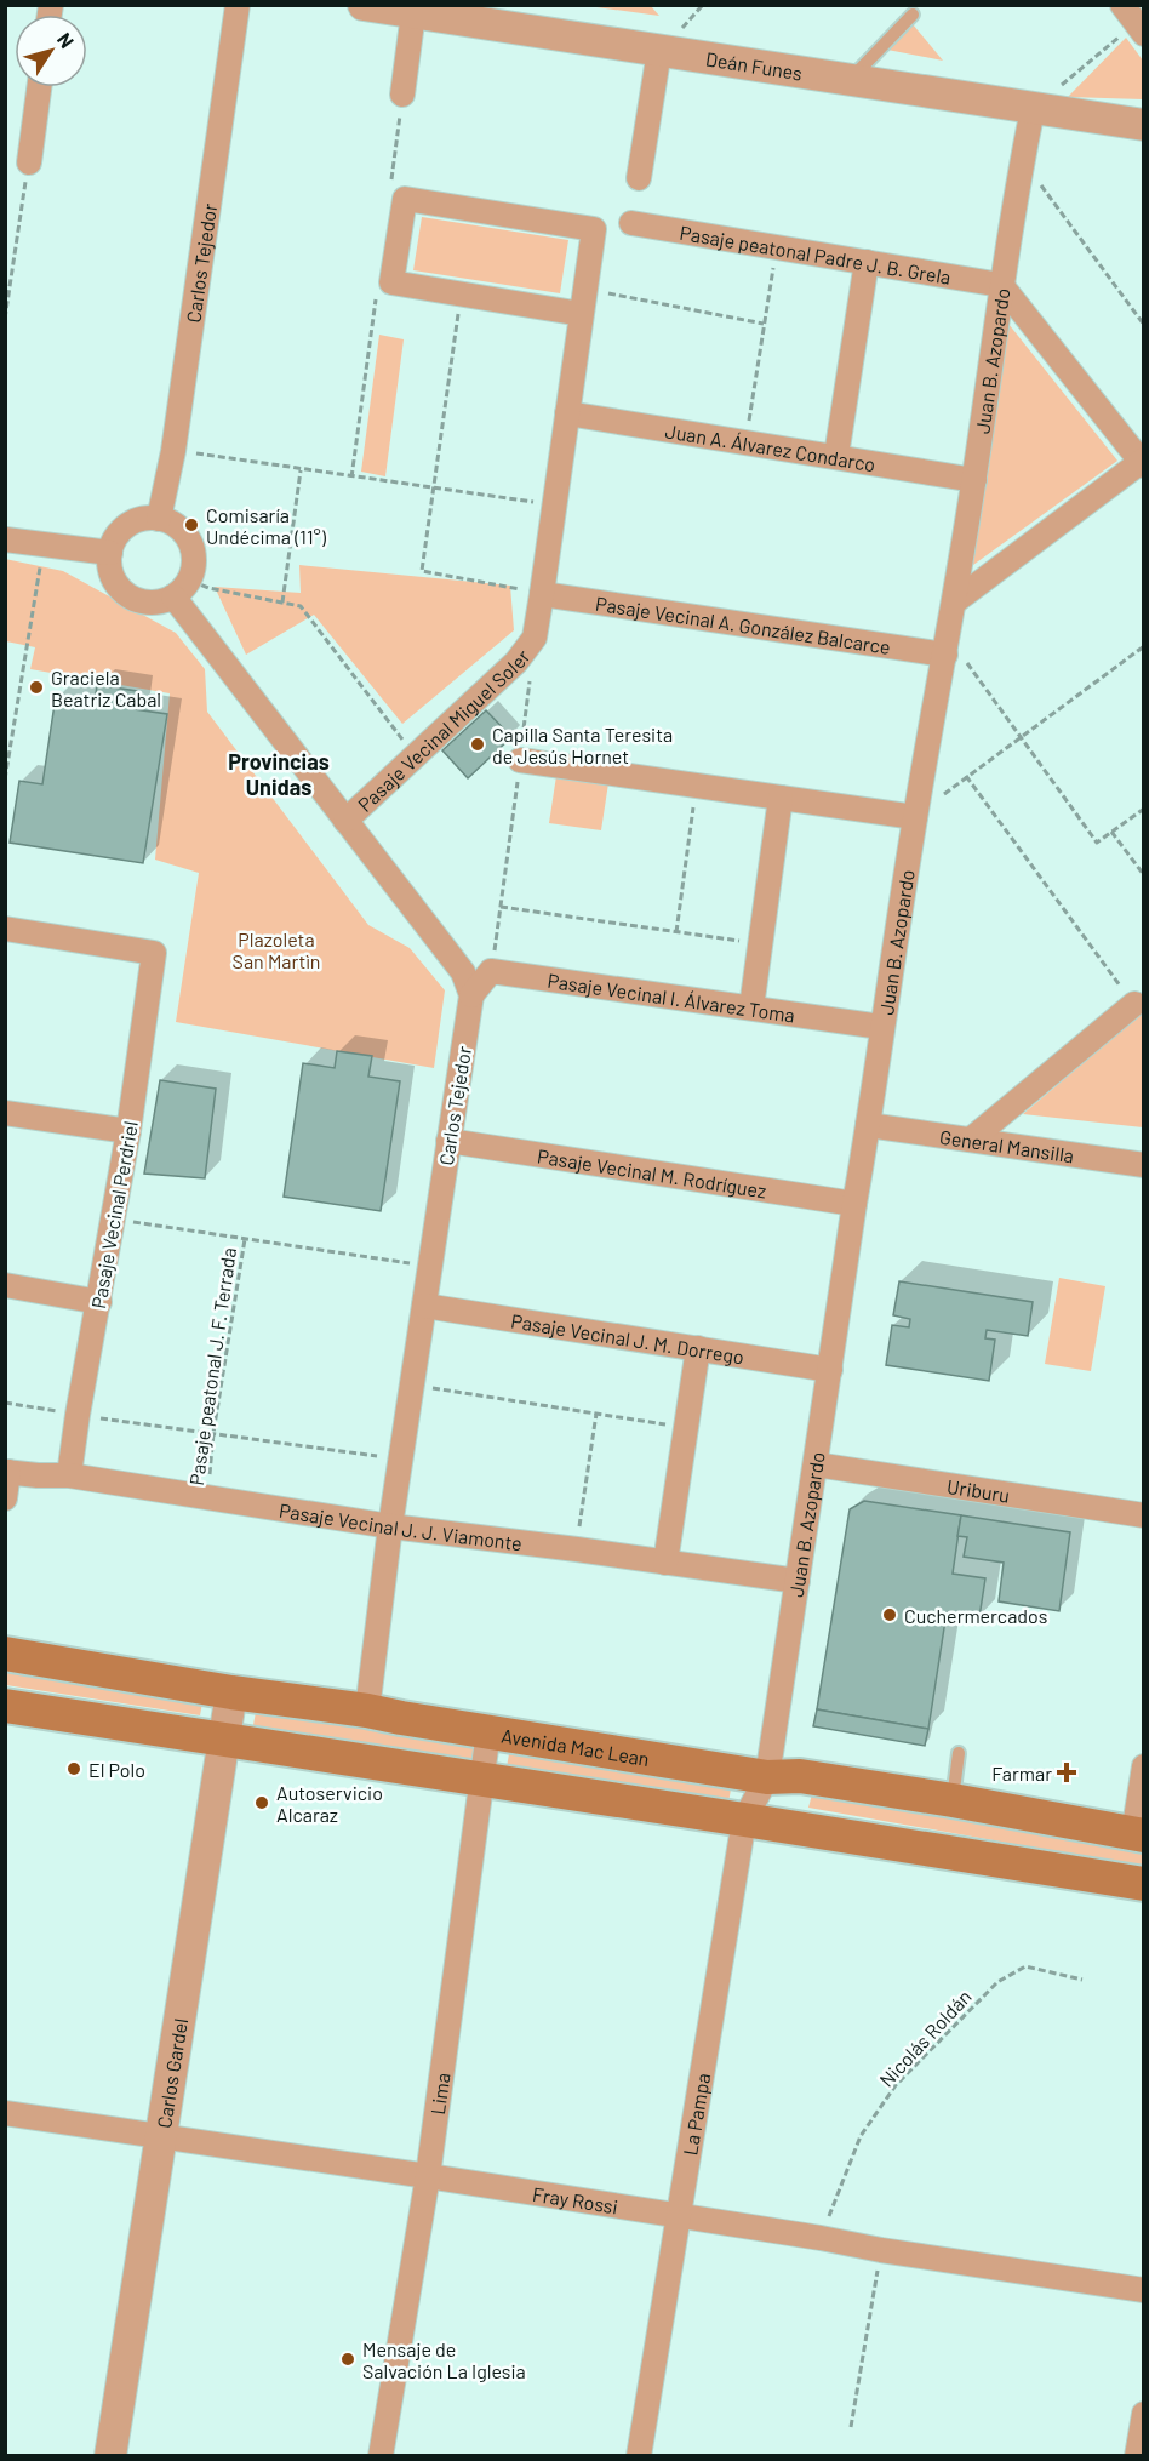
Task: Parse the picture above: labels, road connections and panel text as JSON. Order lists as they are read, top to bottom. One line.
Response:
{"streets":{"main road":["Avenida Mac Lean"],"street":["Deán Funes","Pasaje peatonal Padre J. B. Grela","Carlos Tejedor","Juan B. Azopardo","Juan A. Álvarez Condarco","Pasaje Vecinal A. González Balcarce","Pasaje Vecinal Miguel Soler","Pasaje Vecinal I. Álvarez Toma","General Mansilla","Pasaje Vecinal M. Rodríguez","Pasaje Vecinal Perdriel","Pasaje Vecinal J. M. Dorrego","Uriburu","Pasaje Vecinal J. J. Viamonte","Carlos Gardel","Lima","La Pampa","Fray Rossi"],"path":["Pasaje peatonal J. F. Terrada","Nicolás Roldán"]},"crossings":[["Deán Funes","Juan B. Azopardo"],["Pasaje peatonal Padre J. B. Grela","Juan B. Azopardo"],["Carlos Tejedor","Pasaje Vecinal M. Rodríguez"],["Carlos Tejedor","Pasaje Vecinal J. M. Dorrego"],["Carlos Tejedor","Pasaje Vecinal J. J. Viamonte"],["Carlos Tejedor","Avenida Mac Lean"],["Juan B. Azopardo","Juan A. Álvarez Condarco"],["Juan B. Azopardo","Pasaje Vecinal A. González Balcarce"],["Juan B. Azopardo","Pasaje Vecinal I. Álvarez Toma"],["Juan B. Azopardo","General Mansilla"],["Juan B. Azopardo","Pasaje Vecinal M. Rodríguez"],["Juan B. Azopardo","Pasaje Vecinal J. M. Dorrego"],["Juan B. Azopardo","Uriburu"],["Juan B. Azopardo","Pasaje Vecinal J. J. Viamonte"],["Juan B. Azopardo","Avenida Mac Lean"],["Juan B. Azopardo","La Pampa"],["Pasaje Vecinal A. González Balcarce","Pasaje Vecinal Miguel Soler"],["Pasaje Vecinal Perdriel","Pasaje Vecinal J. J. Viamonte"],["Pasaje peatonal J. F. Terrada","Pasaje Vecinal J. J. Viamonte"],["Avenida Mac Lean","Carlos Gardel"],["Avenida Mac Lean","Lima"],["Avenida Mac Lean","La Pampa"],["Nicolás Roldán","Fray Rossi"],["Carlos Gardel","Fray Rossi"],["Lima","Fray Rossi"],["La Pampa","Fray Rossi"]],"districts":["Provincias Unidas"],"parks":["Plazoleta San Martìn"],"places":{"other":["Comisaría Undécima (11°)","Graciela Beatriz Cabal","Capilla Santa Teresita de Jesús Hornet","Cuchermercados","El Polo","Autoservicio Alcaraz","Mensaje de Salvación La Iglesia"],"health":["Farmar"]},"north":"top right"}
